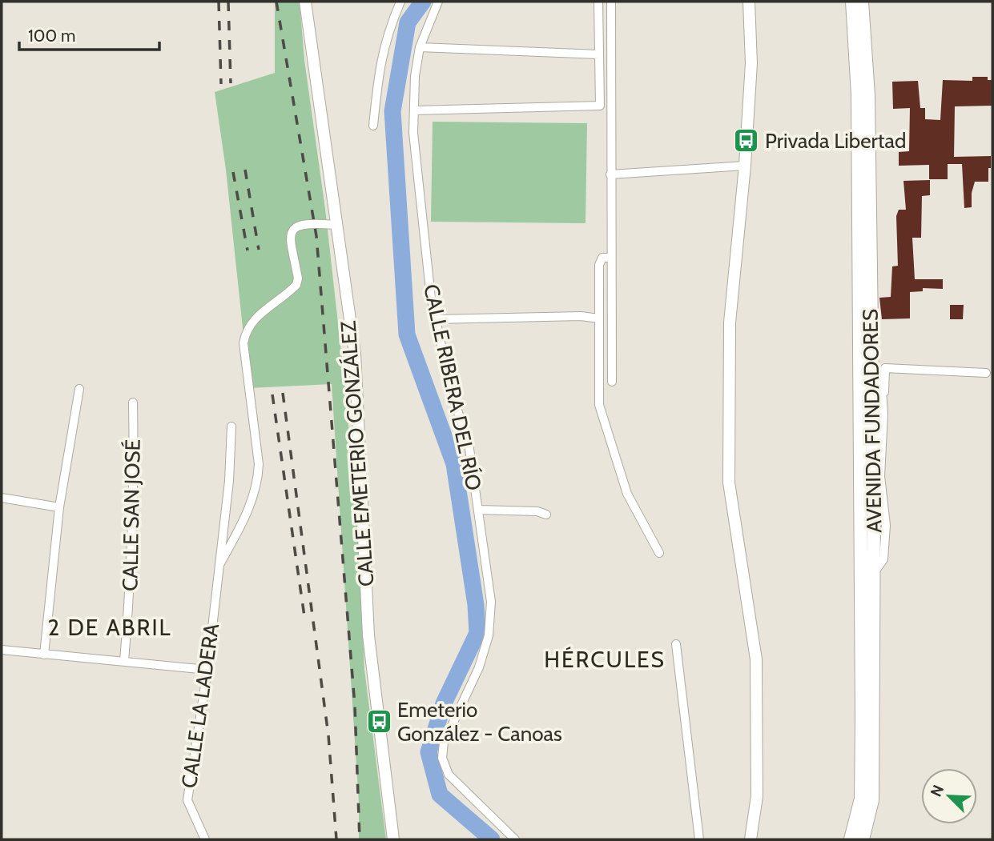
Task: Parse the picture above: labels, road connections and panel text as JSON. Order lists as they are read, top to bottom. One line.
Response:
{"streets":{"main road":["AVENIDA FUNDADORES"],"street":["CALLE RIBERA DEL RÍO","CALLE EMETERIO GONZÁLEZ","CALLE SAN JOSÉ","CALLE LA LADERA"]},"crossings":[["CALLE EMETERIO GONZÁLEZ","CALLE LA LADERA"]],"districts":["2 DE ABRIL","HÉRCULES"],"places":{"bus stop":["Privada Libertad","Emeterio González - Canoas"]},"scale_bar":"100 m","north":"top left"}
